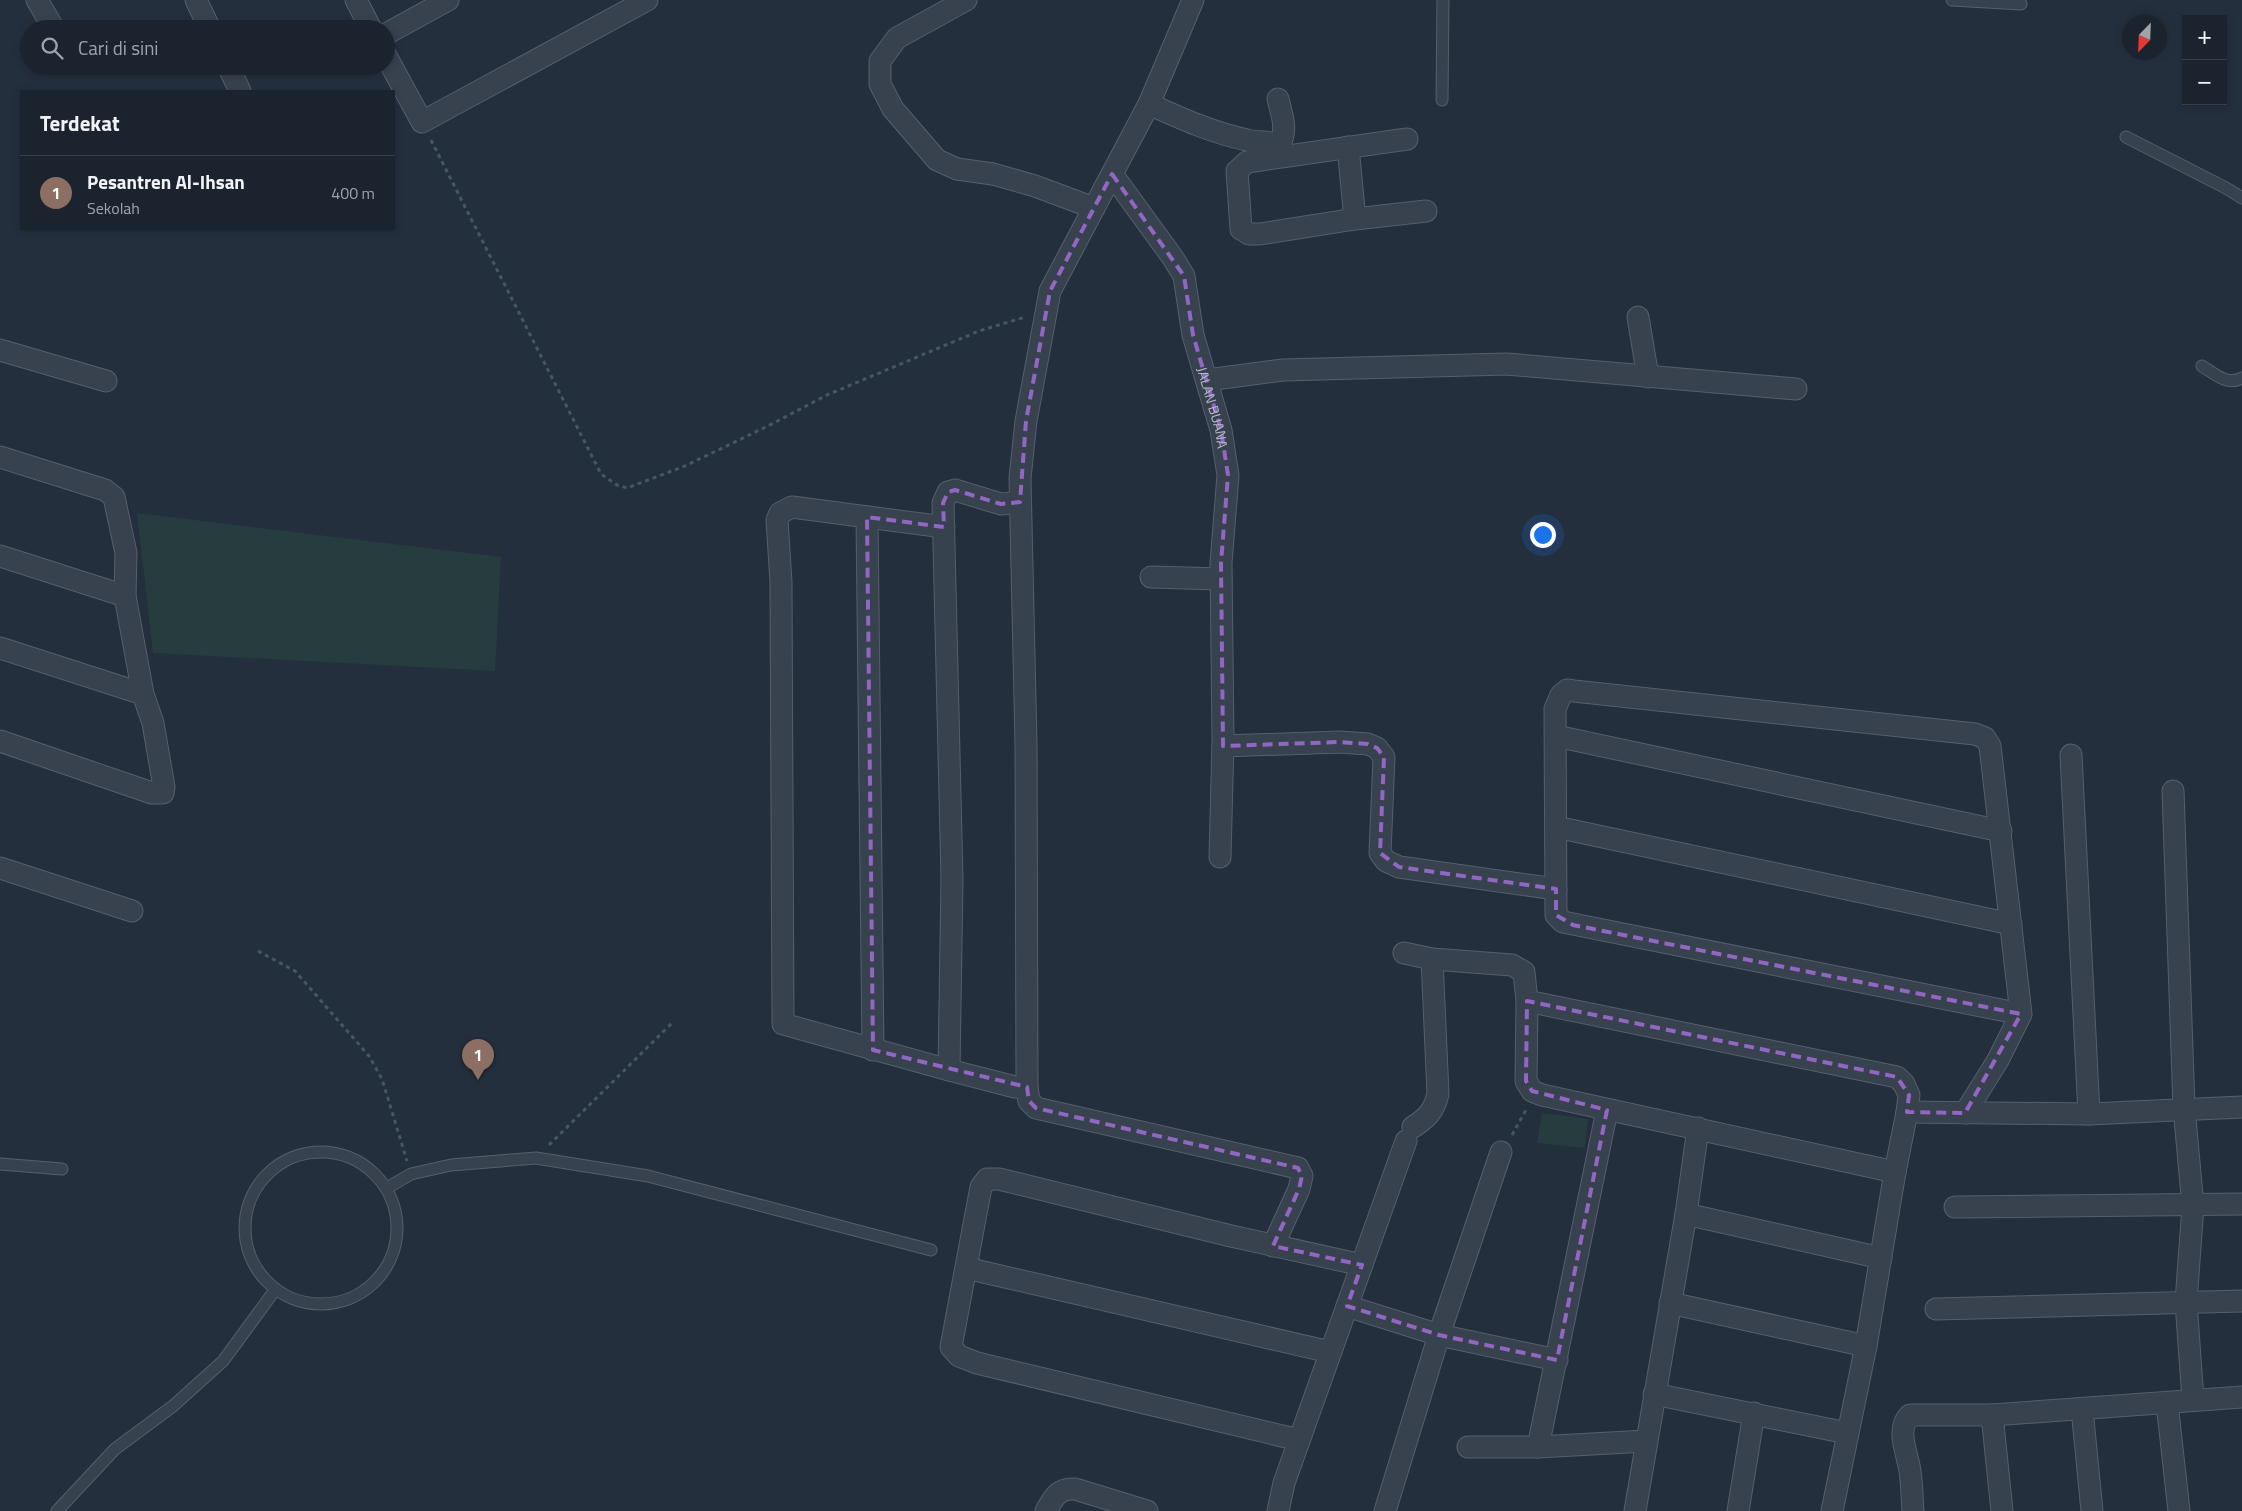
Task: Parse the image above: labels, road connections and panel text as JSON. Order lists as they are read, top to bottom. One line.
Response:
{"streets":{"street":["JALAN BUANA"]},"north":"bottom left","page":{"map_buttons":["+","−"],"search":"Cari di sini","heading":"Terdekat","list":[{"mark":"1","name":"Pesantren Al-Ihsan","note":"Sekolah","value":"400 m"}],"pins":"1"}}
